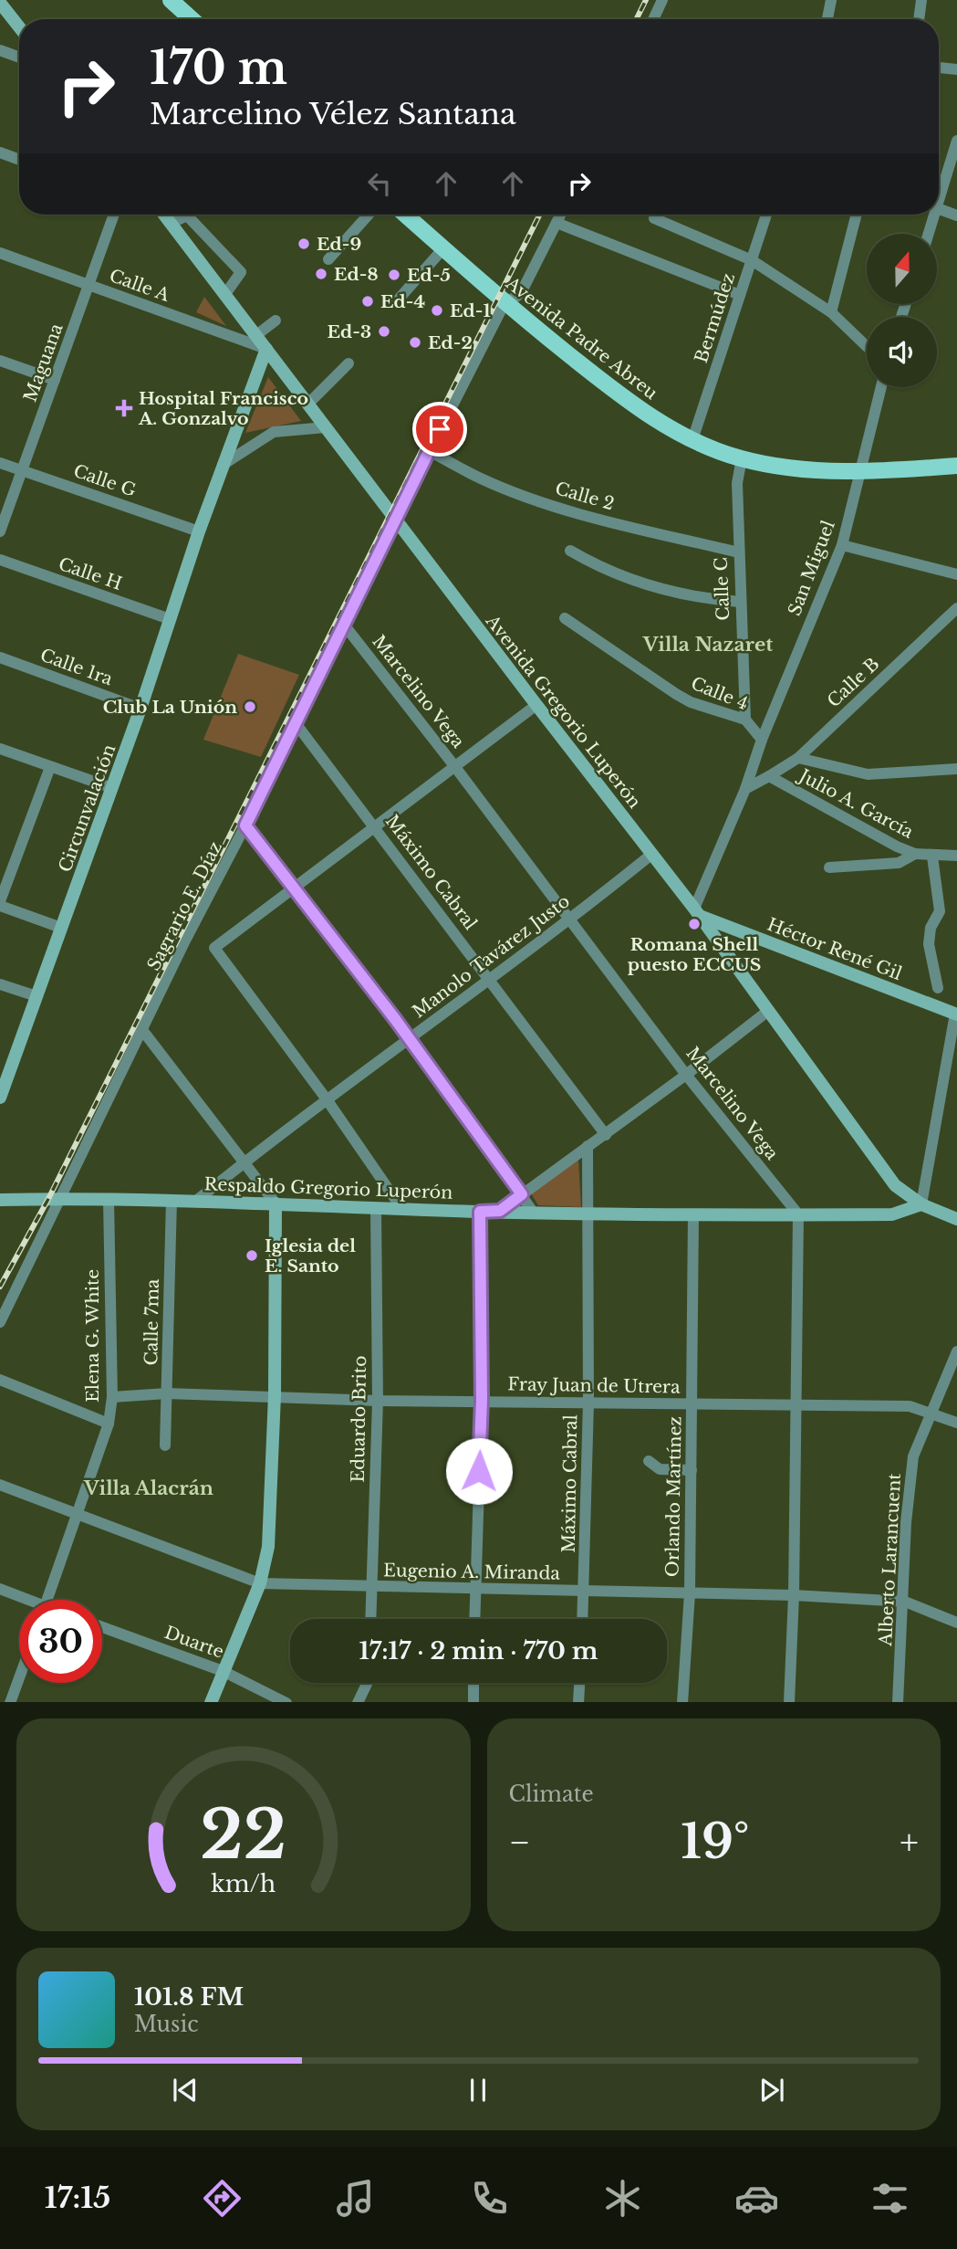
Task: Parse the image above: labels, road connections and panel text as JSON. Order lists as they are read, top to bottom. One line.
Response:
{"streets":{"main road":["Avenida Padre Abreu"],"street":["Calle A","Bermúdez","Maguana","Calle G","Calle 2","San Miguel","Calle H","Calle C","Calle 1ra","Calle B","Marcelino Vega","Calle 4","Avenida Gregorio Luperón","Julio A. García","Circunvalación","Máximo Cabral","Sagrario E. Díaz","Héctor René Gil","Manolo Tavárez Justo","Respaldo Gregorio Luperón","Calle 7ma","Elena G. White","Fray Juan de Utrera","Eduardo Brito","Orlando Martínez","Alberto Larancuent","Eugenio A. Miranda","Duarte"]},"crossings":[["Calle A","Maguana"],["Calle A","Avenida Gregorio Luperón"],["Calle A","Circunvalación"],["Bermúdez","Avenida Padre Abreu"],["Avenida Padre Abreu","San Miguel"],["Avenida Padre Abreu","Calle C"],["Avenida Padre Abreu","Sagrario E. Díaz"],["Maguana","Calle G"],["Calle G","Circunvalación"],["Calle 2","Calle C"],["Calle 2","Sagrario E. Díaz"],["San Miguel","Calle 4"],["San Miguel","Avenida Gregorio Luperón"],["San Miguel","Héctor René Gil"],["Calle H","Circunvalación"],["Calle C","Calle 4"],["Calle 1ra","Circunvalación"],["Calle B","Julio A. García"],["Marcelino Vega","Sagrario E. Díaz"],["Marcelino Vega","Manolo Tavárez Justo"],["Marcelino Vega","Respaldo Gregorio Luperón"],["Avenida Gregorio Luperón","Circunvalación"],["Avenida Gregorio Luperón","Sagrario E. Díaz"],["Avenida Gregorio Luperón","Héctor René Gil"],["Avenida Gregorio Luperón","Manolo Tavárez Justo"],["Avenida Gregorio Luperón","Respaldo Gregorio Luperón"],["Máximo Cabral","Sagrario E. Díaz"],["Máximo Cabral","Manolo Tavárez Justo"],["Máximo Cabral","Respaldo Gregorio Luperón"],["Máximo Cabral","Fray Juan de Utrera"],["Máximo Cabral","Eugenio A. Miranda"],["Sagrario E. Díaz","Respaldo Gregorio Luperón"],["Manolo Tavárez Justo","Respaldo Gregorio Luperón"],["Respaldo Gregorio Luperón","Calle 7ma"],["Respaldo Gregorio Luperón","Elena G. White"],["Respaldo Gregorio Luperón","Eduardo Brito"],["Respaldo Gregorio Luperón","Orlando Martínez"],["Calle 7ma","Fray Juan de Utrera"],["Elena G. White","Fray Juan de Utrera"],["Elena G. White","Eugenio A. Miranda"],["Fray Juan de Utrera","Eduardo Brito"],["Fray Juan de Utrera","Orlando Martínez"],["Fray Juan de Utrera","Alberto Larancuent"],["Eduardo Brito","Eugenio A. Miranda"],["Orlando Martínez","Eugenio A. Miranda"],["Alberto Larancuent","Eugenio A. Miranda"]],"districts":["Villa Nazaret","Villa Alacrán"],"places":{"other":["Ed-9","Ed-8","Ed-5","Ed-4","Ed-1","Ed-3","Ed-2","Club La Unión","Romana Shell puesto ECCUS","Iglesia del E. Santo"],"health":["Hospital Francisco A. Gonzalvo"]},"north":"top","page":{"turn":["170 m","Marcelino Vélez Santana"],"limit":"30","trip":"17:17 · 2 min · 770 m","tile":"Climate","heat":["−","19°","+"],"song":["101.8 FM","Music"],"tabs":"17:15","gauge":["22","km/h"]}}
